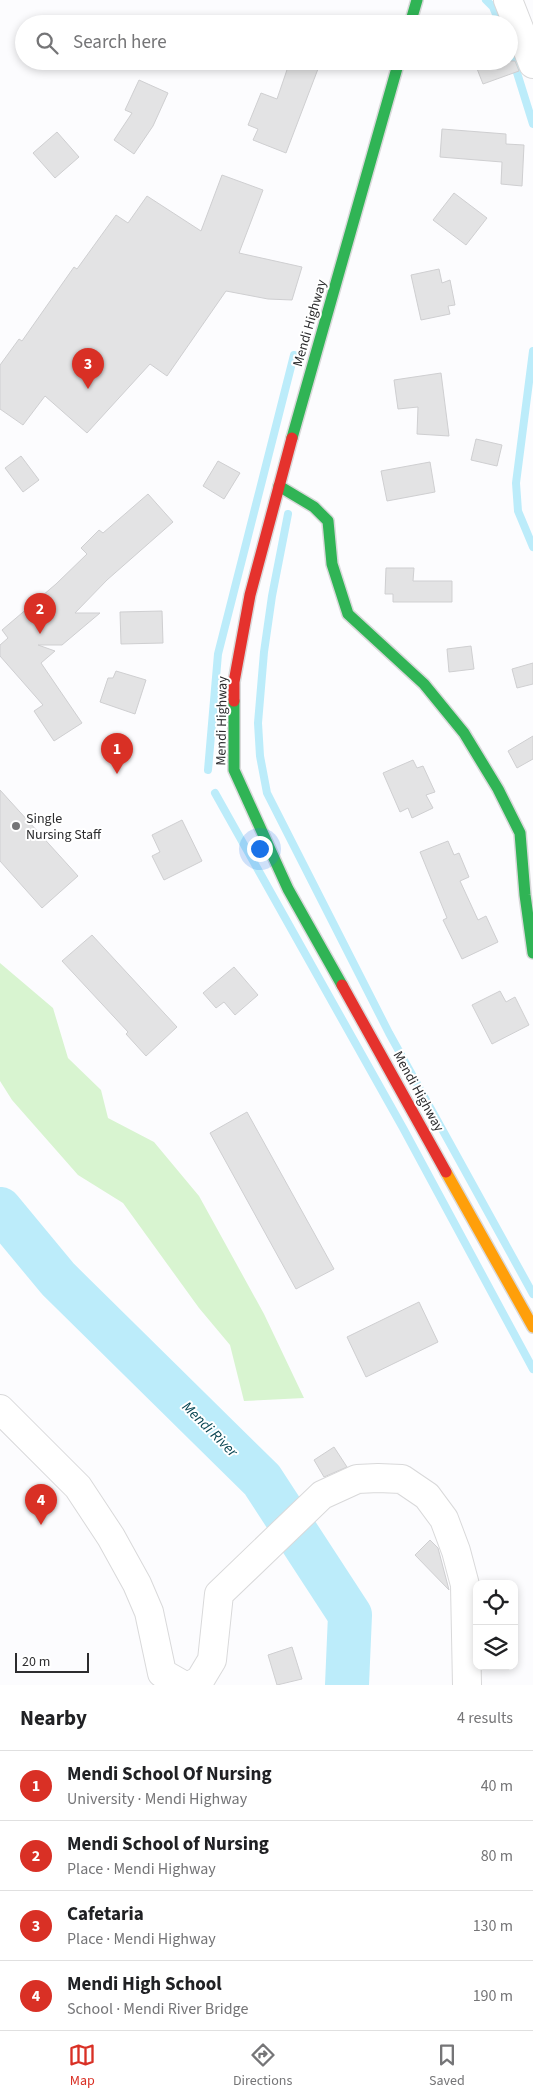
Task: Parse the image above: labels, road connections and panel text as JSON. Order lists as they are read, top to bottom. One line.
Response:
{"streets":{"main road":["Mendi Highway"]},"water":["Mendi River"],"places":["Single Nursing Staff"],"scale_bar":"20 m","page":{"search":"Search here","pins":["3","2","1","4"],"scale":"20 m","heading":["Nearby","4 results"],"list":[{"mark":"1","name":"Mendi School Of Nursing","note":"University · Mendi Highway","value":"40 m"},{"mark":"2","name":"Mendi School of Nursing","note":"Place · Mendi Highway","value":"80 m"},{"mark":"3","name":"Cafetaria","note":"Place · Mendi Highway","value":"130 m"},{"mark":"4","name":"Mendi High School","note":"School · Mendi River Bridge","value":"190 m"}],"nav":["Map","Directions","Saved"]}}
